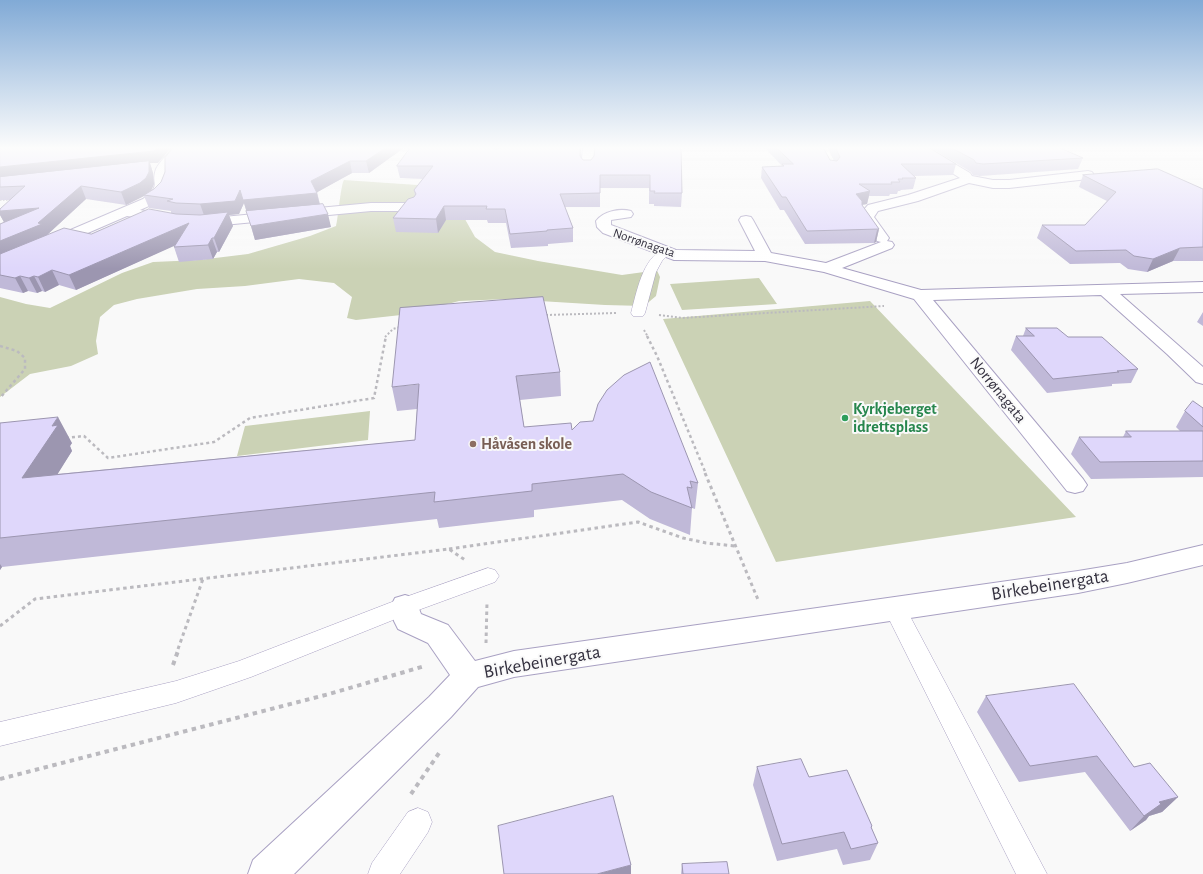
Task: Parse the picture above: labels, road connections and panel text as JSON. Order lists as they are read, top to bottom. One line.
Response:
{"streets":{"street":["Norrønagata","Birkebeinergata"]},"places":["Kyrkjeberget idrettsplass","Håvåsen skole"]}
